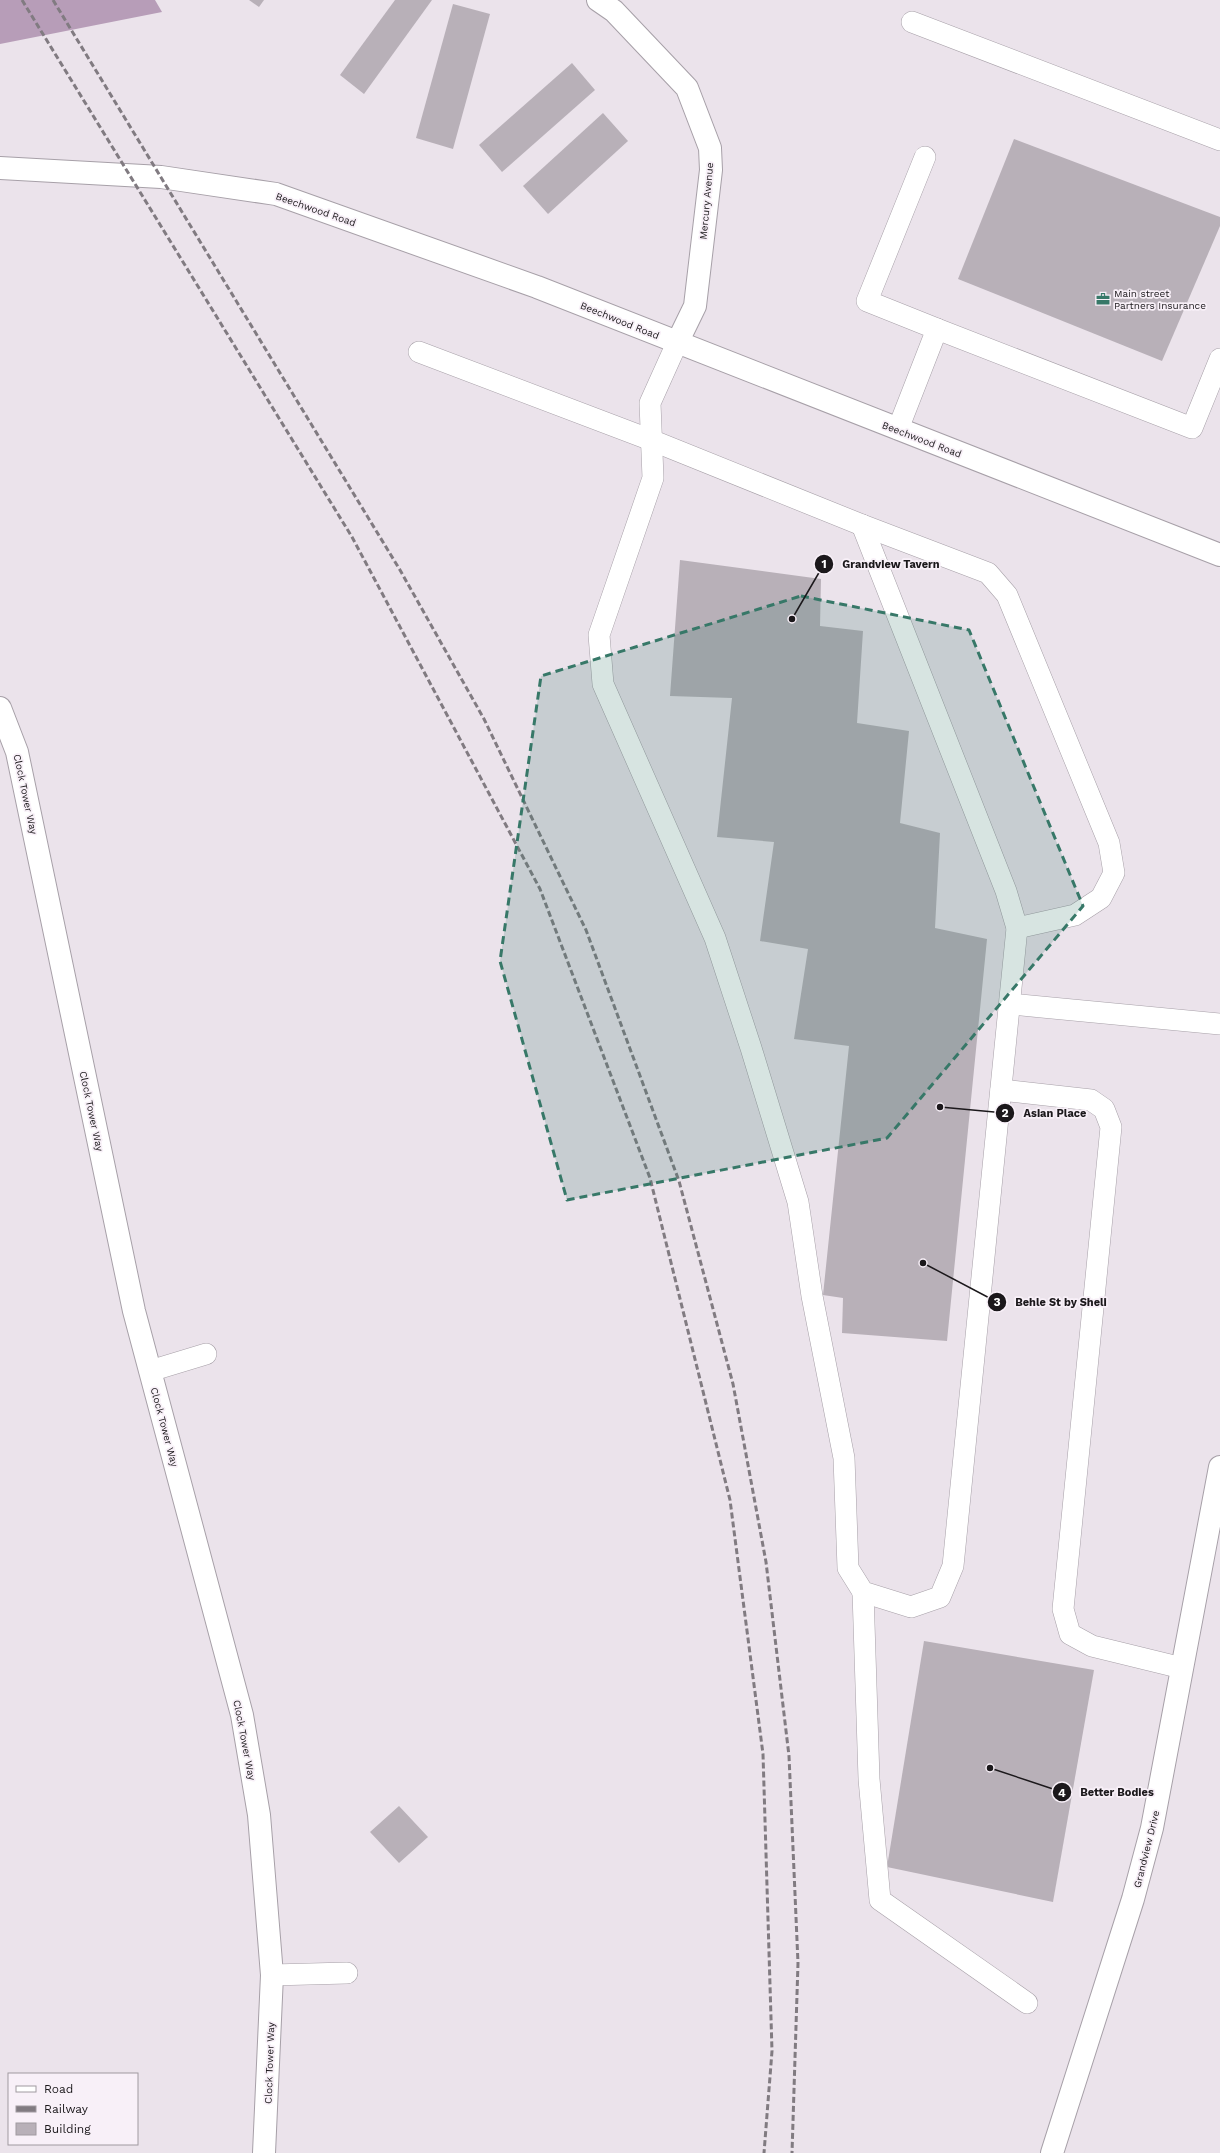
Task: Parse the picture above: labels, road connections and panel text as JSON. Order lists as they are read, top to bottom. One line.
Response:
{"streets":{"street":["Mercury Avenue","Beechwood Road","Clock Tower Way","Grandview Drive"]},"crossings":[["Mercury Avenue","Beechwood Road"]],"places":{"office":["Main street Partners Insurance"],"other":["Grandview Tavern","Asian Place","Behle St by Sheli","Better Bodies"]},"legend":["Road","Railway","Building"]}
